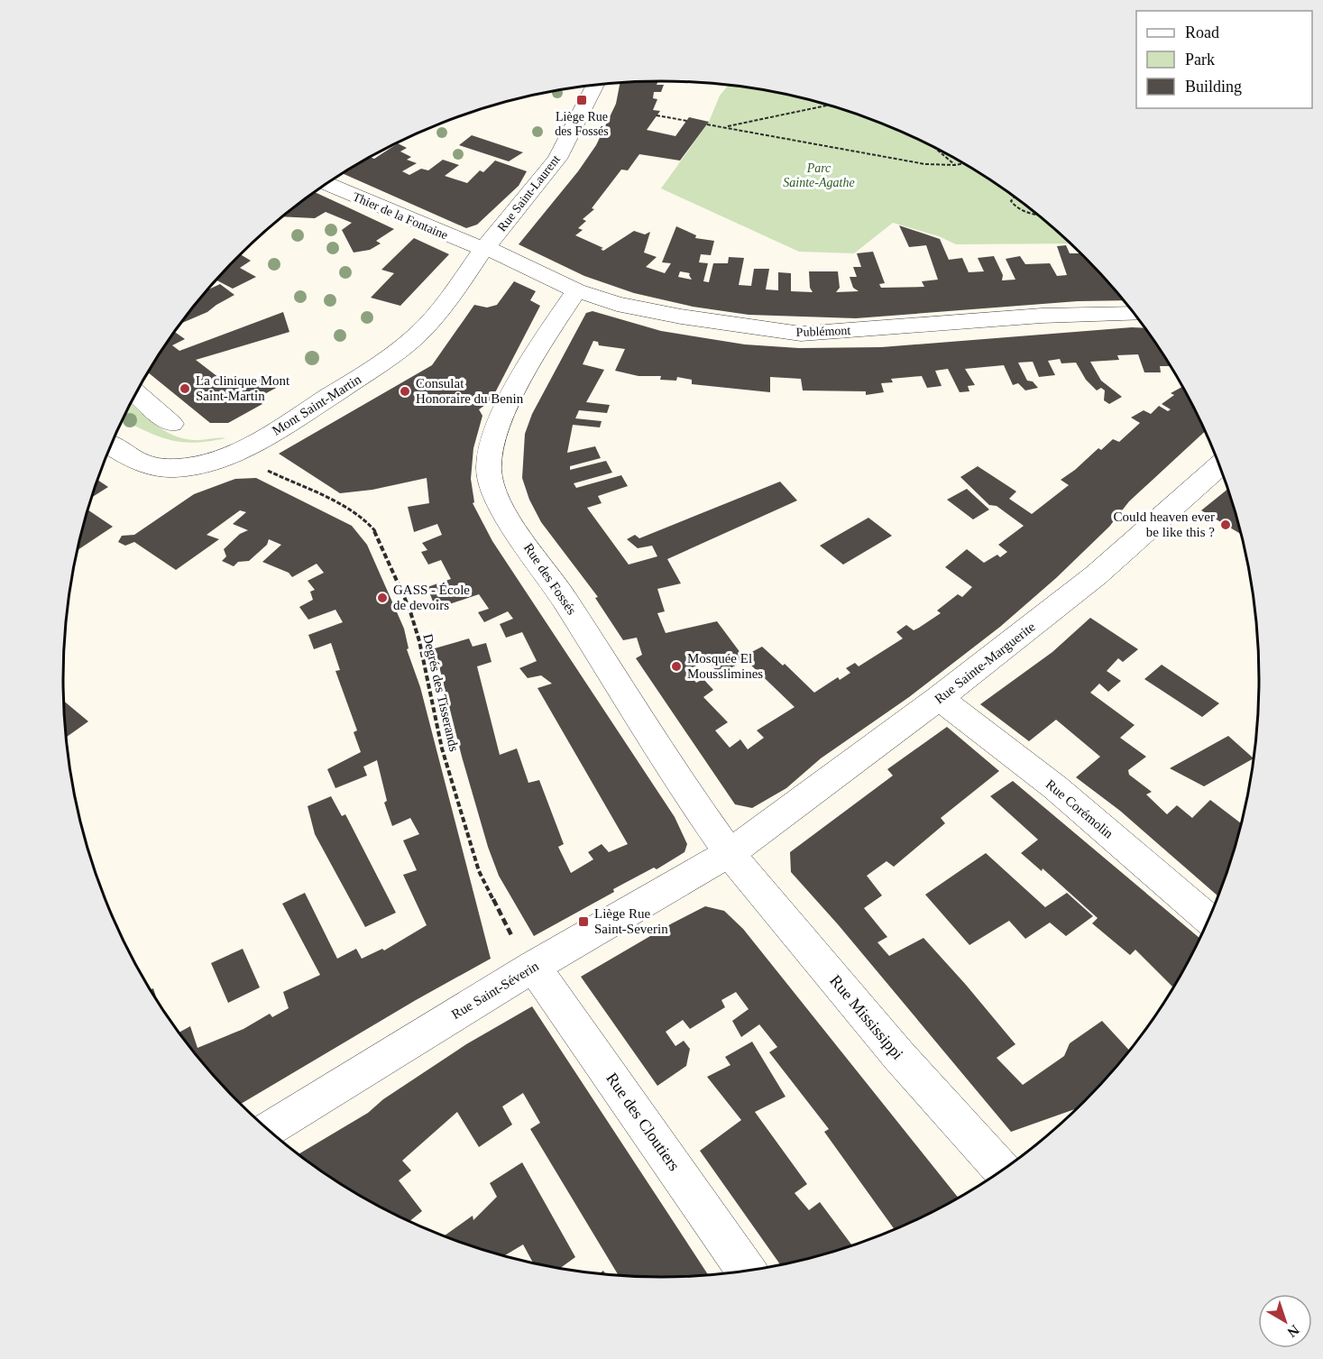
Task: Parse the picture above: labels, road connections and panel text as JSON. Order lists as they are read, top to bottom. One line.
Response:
{"streets":{"street":["Rue Saint-Laurent","Thier de la Fontaine","Publémont","Mont Saint-Martin","Rue des Fossés","Rue Sainte-Marguerite","Rue Corémolin","Rue Saint-Séverin","Rue Mississippi","Rue des Cloutiers"],"path":["Degrés des Tisserands"]},"crossings":[["Rue Saint-Laurent","Thier de la Fontaine"],["Rue Saint-Laurent","Publémont"],["Rue Saint-Laurent","Mont Saint-Martin"],["Thier de la Fontaine","Publémont"],["Thier de la Fontaine","Mont Saint-Martin"],["Publémont","Mont Saint-Martin"],["Publémont","Rue des Fossés"],["Rue des Fossés","Rue Sainte-Marguerite"],["Rue des Fossés","Rue Saint-Séverin"],["Rue des Fossés","Rue Mississippi"],["Rue Sainte-Marguerite","Rue Corémolin"],["Rue Sainte-Marguerite","Rue Saint-Séverin"],["Rue Sainte-Marguerite","Rue Mississippi"],["Degrés des Tisserands","Rue Saint-Séverin"],["Degrés des Tisserands","Rue des Cloutiers"],["Rue Saint-Séverin","Rue Mississippi"],["Rue Saint-Séverin","Rue des Cloutiers"]],"parks":["Parc Sainte-Agathe"],"places":{"transit":["Liège Rue des Fossés","Liège Rue Saint-Severin"],"other":["La clinique Mont Saint-Martin","Consulat Honoraire du Benin","Could heaven ever be like this ?","GASS - École de devoirs","Mosquée El Mousslimines"]},"legend":["Road","Park","Building"],"north":"bottom right"}
